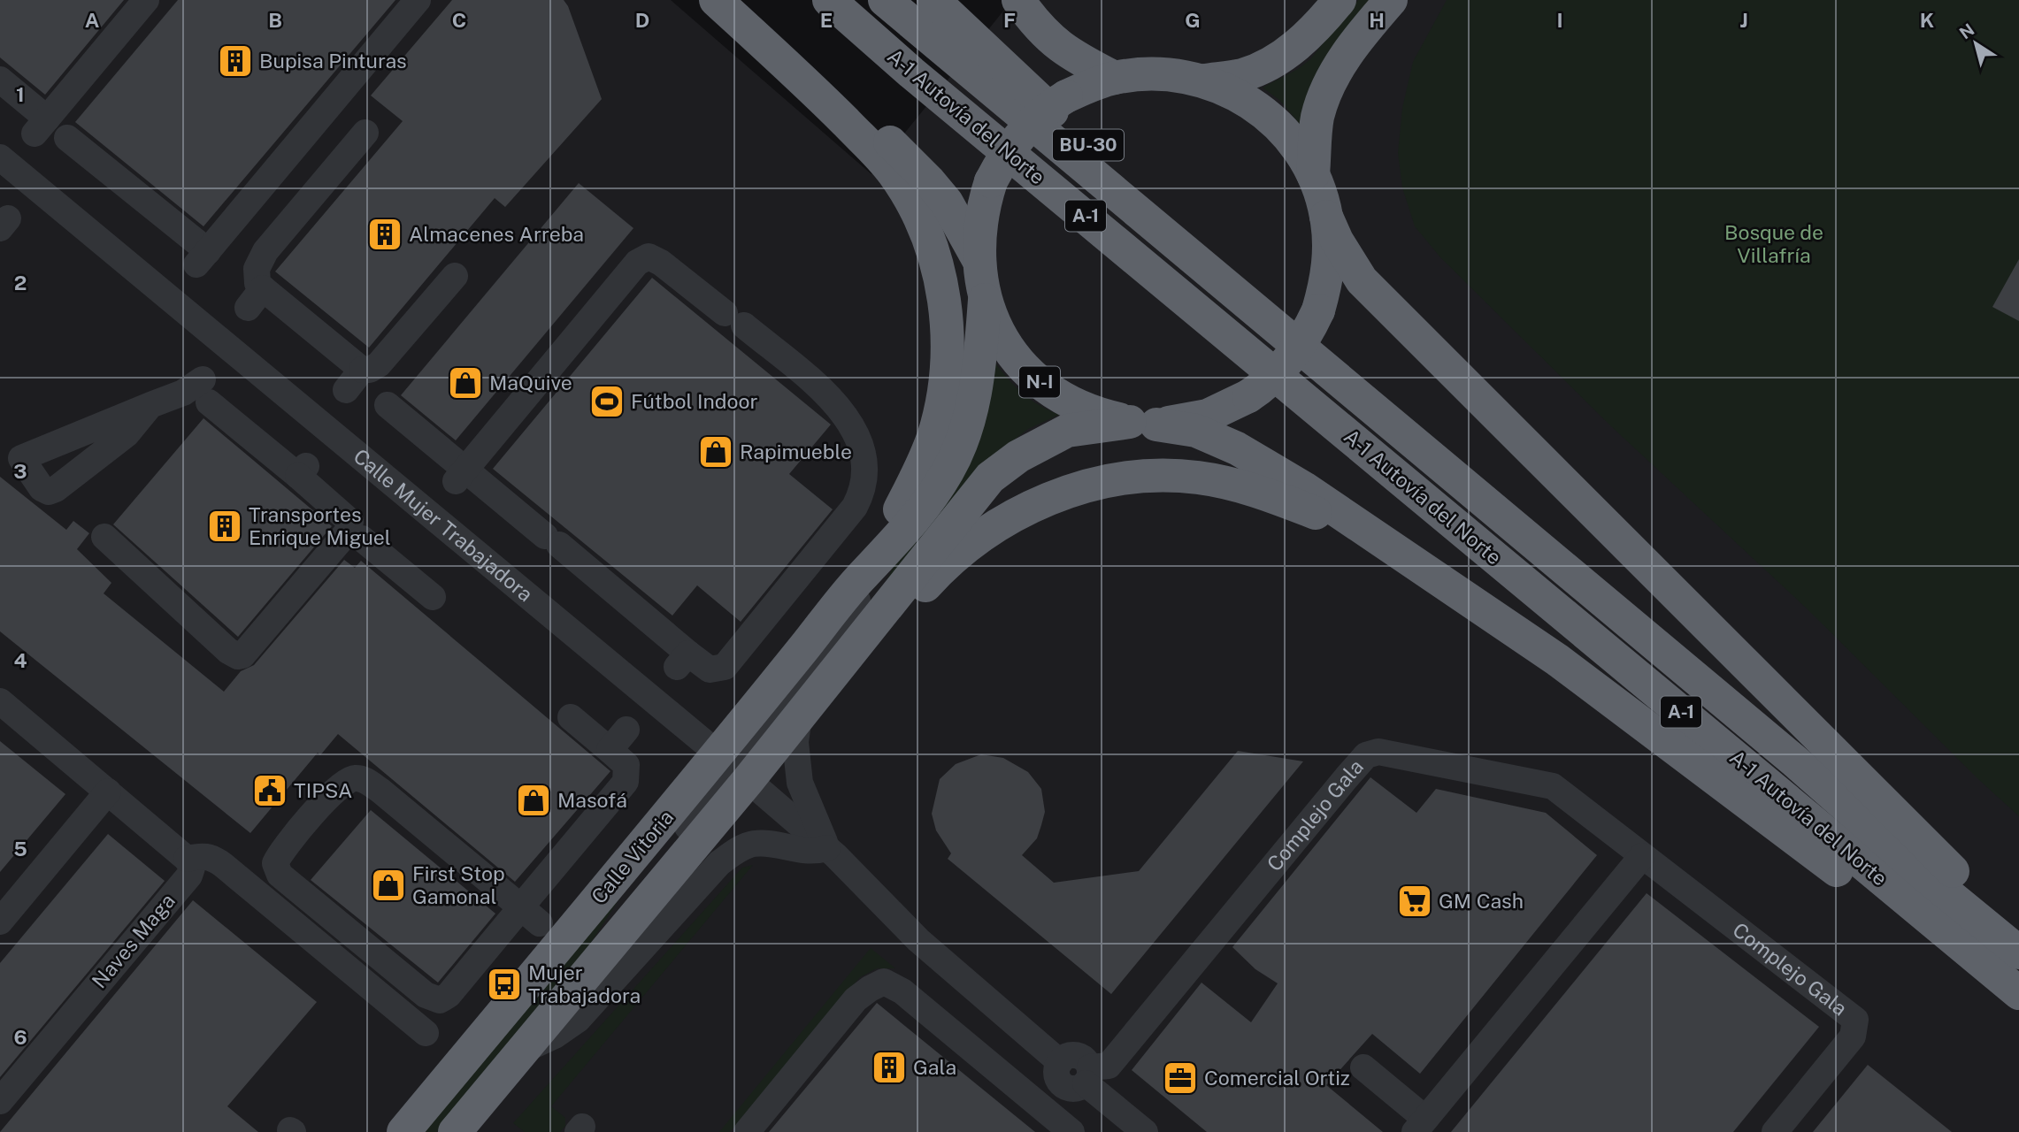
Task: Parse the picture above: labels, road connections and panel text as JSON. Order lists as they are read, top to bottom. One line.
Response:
{"streets":{"highway":["A-1 Autovía del Norte","BU-30","A-1","N-I","Calle Vitoria"],"street":["Calle Mujer Trabajadora","Complejo Gala","Naves Maga"]},"crossings":[["A-1 Autovía del Norte","BU-30"],["N-I","Calle Vitoria"],["Calle Mujer Trabajadora","Complejo Gala"],["Calle Mujer Trabajadora","Calle Vitoria"]],"parks":["Bosque de Villafría"],"places":{"building":["Bupisa Pinturas","Almacenes Arreba","Transportes Enrique Miguel","Gala"],"shop":["MaQuive","Rapimueble","Masofá","First Stop Gamonal"],"sports":["Fútbol Indoor"],"public building":["TIPSA"],"supermarket":["GM Cash"],"bus stop":["Mujer Trabajadora"],"office":["Comercial Ortiz"]},"north":"top left","grid":{"columns":["A","B","C","D","E","F","G","H","I","J","K"],"rows":["1","2","3","4","5","6"]}}
